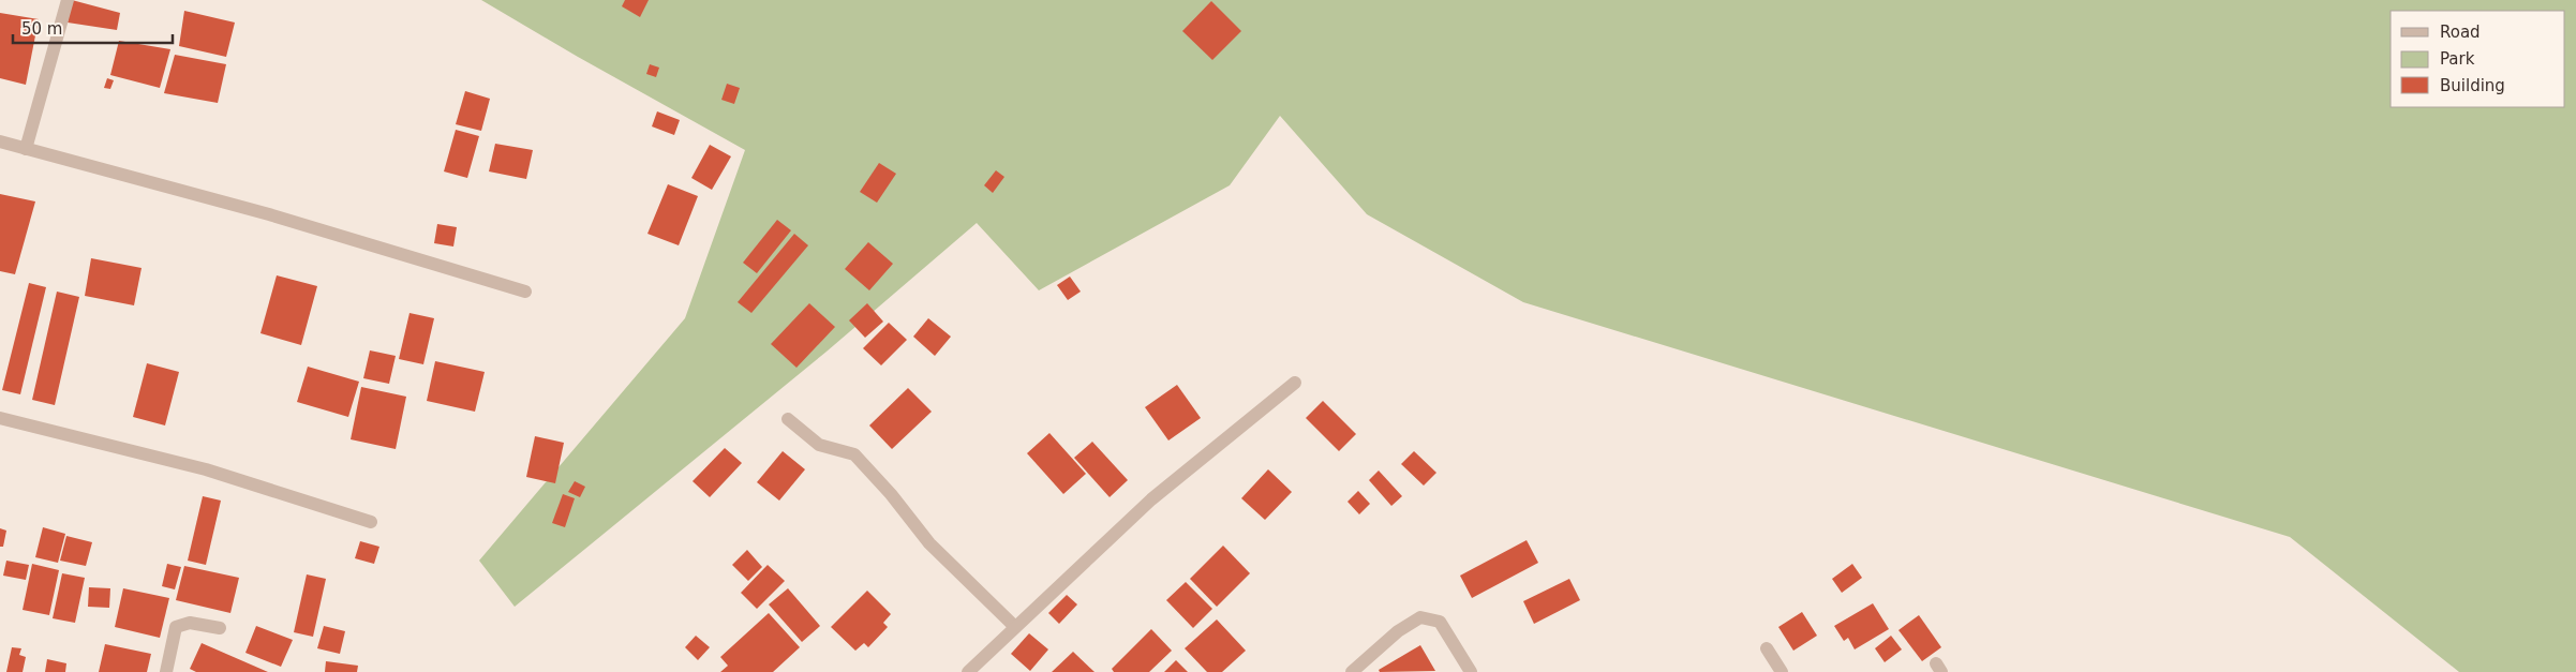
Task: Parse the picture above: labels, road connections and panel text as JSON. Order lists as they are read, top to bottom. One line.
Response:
{"legend":["Road","Park","Building"],"scale_bar":"50 m"}
